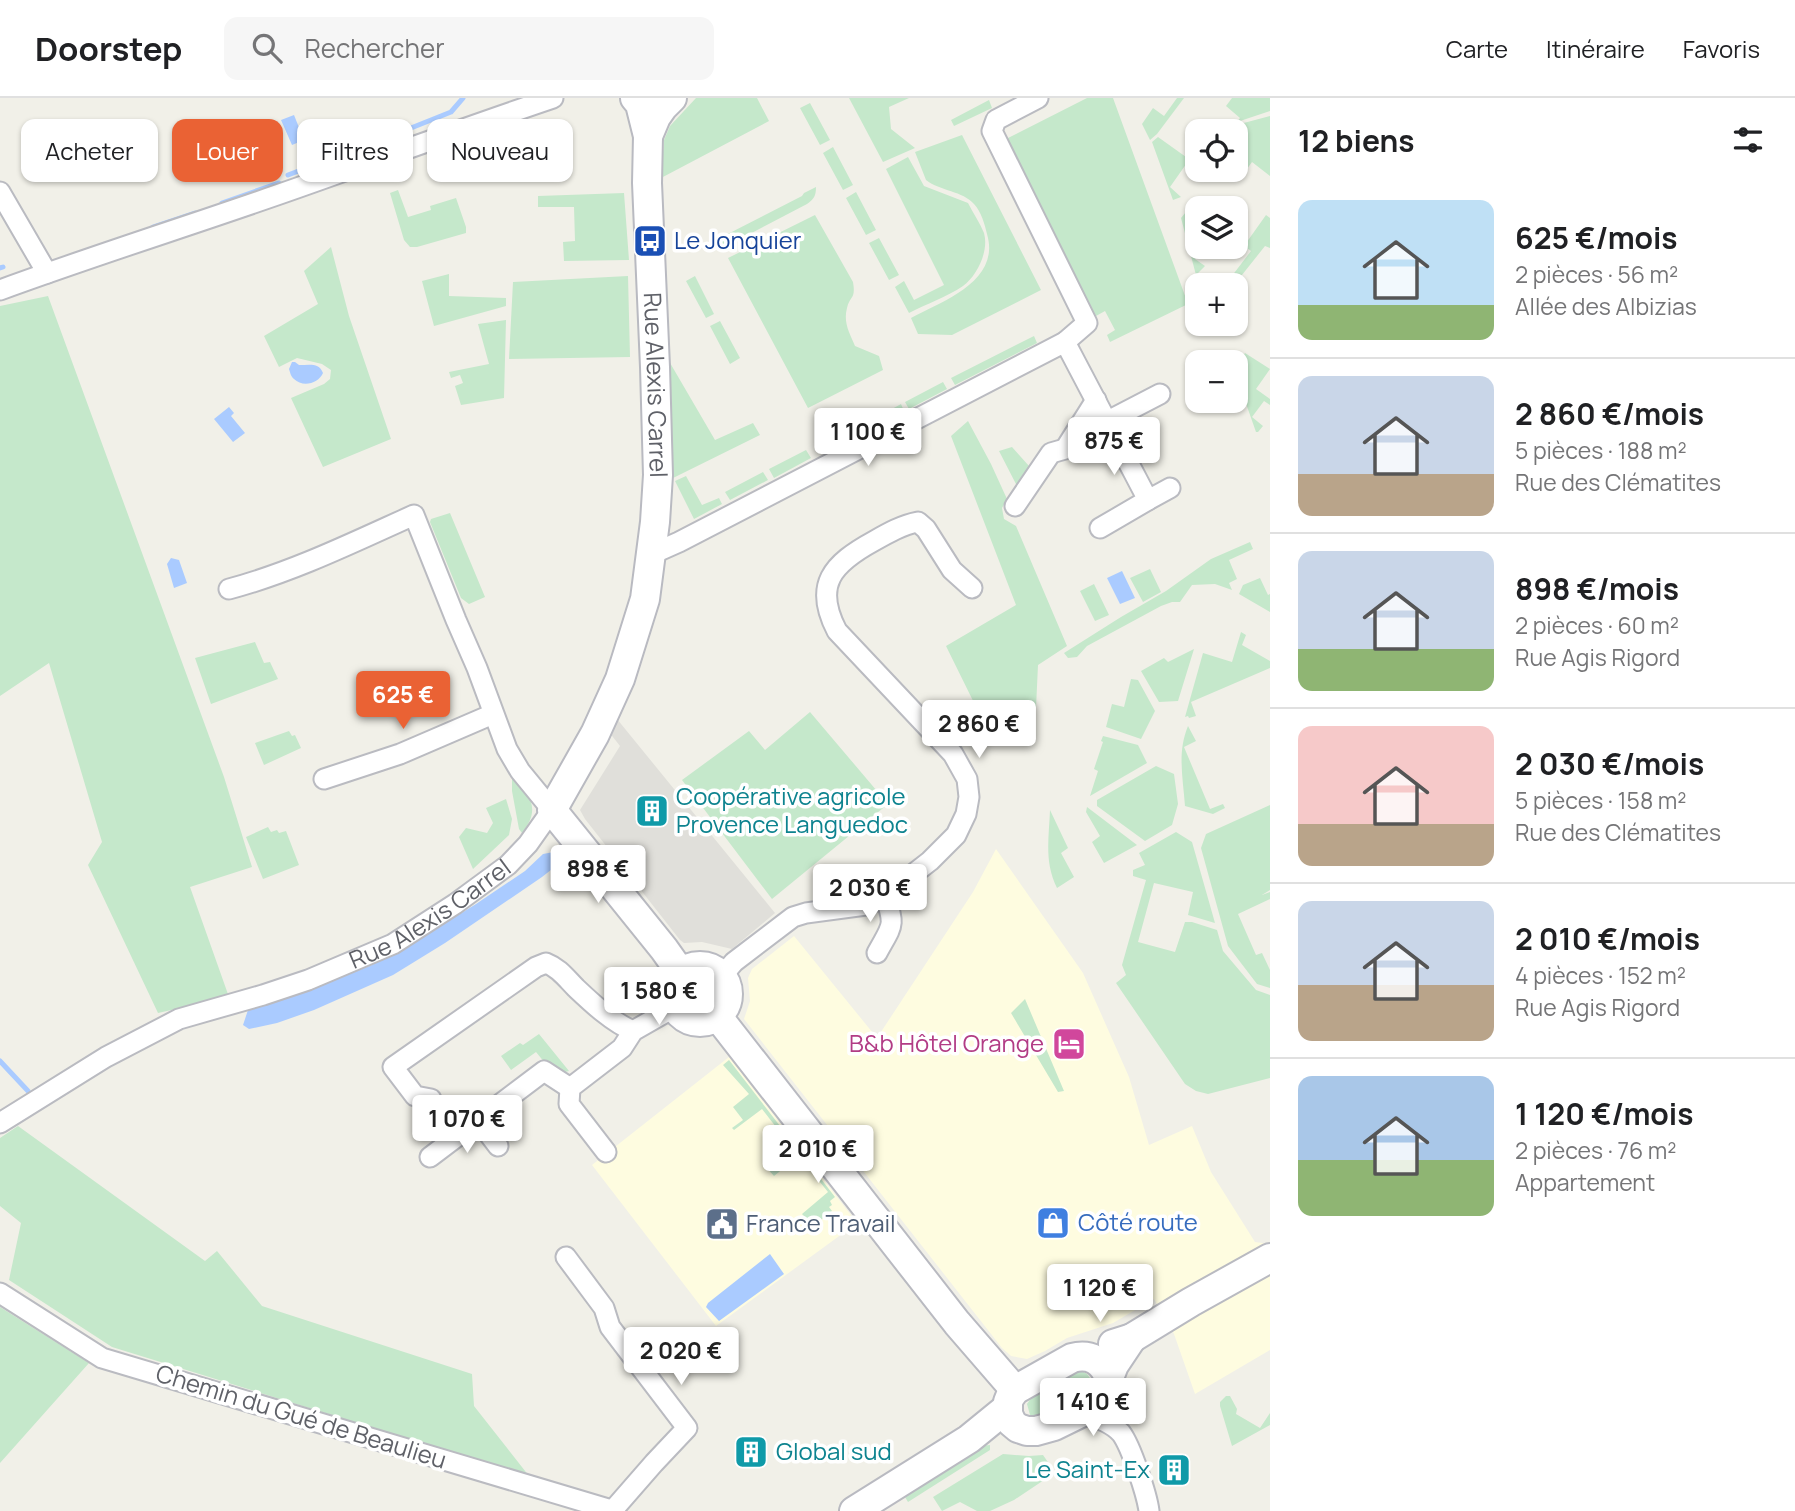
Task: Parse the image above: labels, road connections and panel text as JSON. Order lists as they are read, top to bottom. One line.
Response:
{"streets":{"street":["Rue Alexis Carrel","Chemin du Gué de Beaulieu"]},"places":{"bus stop":["Le Jonquier"],"building":["Coopérative agricole Provence Languedoc","Global sud","Le Saint-Ex"],"hotel":["B&b Hôtel Orange"],"shop":["Côté route"],"public building":["France Travail"]},"page":{"header":"Doorstep","search":"Rechercher","nav":["Carte","Itinéraire","Favoris"],"heading":"12 biens","map_buttons":["+","−"],"chip":["Acheter","Louer","Filtres","Nouveau"],"list":[{"name":"625 €/mois","note":"2 pièces · 56 m² · Allée des Albizias"},{"name":"2 860 €/mois","note":"5 pièces · 188 m² · Rue des Clématites"},{"name":"898 €/mois","note":"2 pièces · 60 m² · Rue Agis Rigord"},{"name":"2 030 €/mois","note":"5 pièces · 158 m² · Rue des Clématites"},{"name":"2 010 €/mois","note":"4 pièces · 152 m² · Rue Agis Rigord"},{"name":"1 120 €/mois","note":"2 pièces · 76 m² · Appartement"}],"price":["1 100 €","875 €","625 €","2 860 €","898 €","2 030 €","1 580 €","1 070 €","2 010 €","1 120 €","2 020 €","1 410 €"]}}
